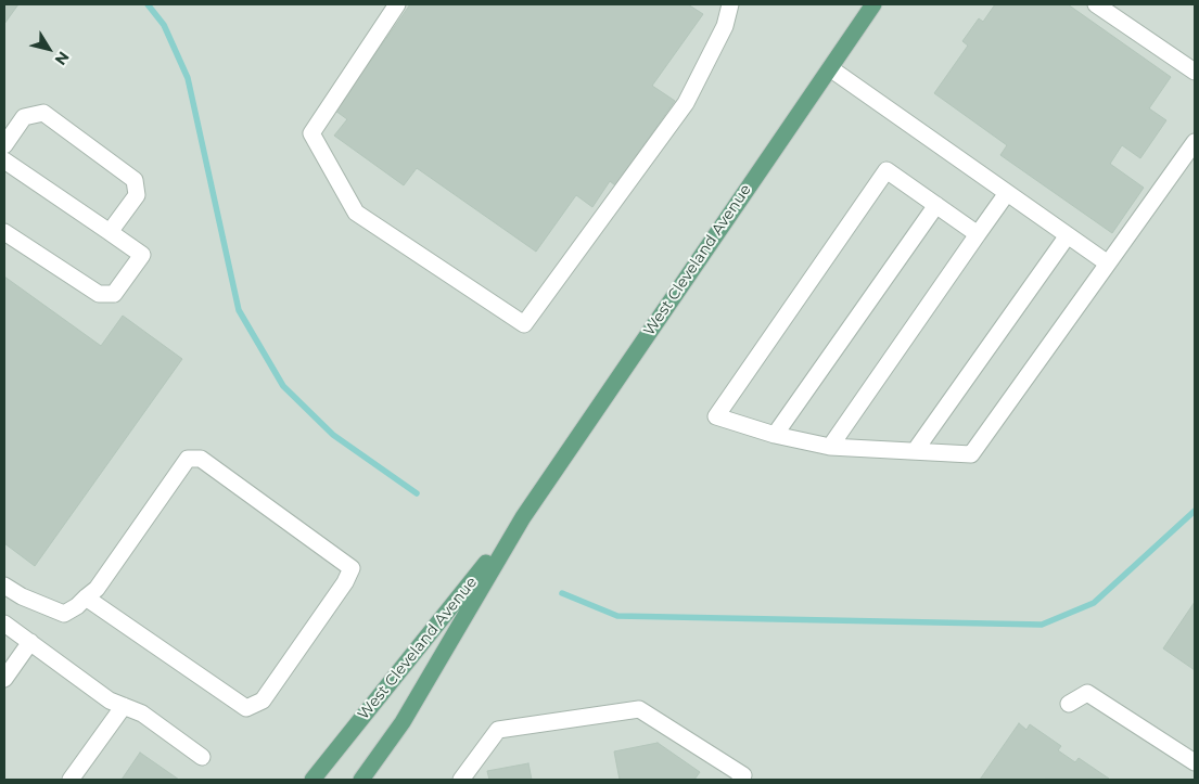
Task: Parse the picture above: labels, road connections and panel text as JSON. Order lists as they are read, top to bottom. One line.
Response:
{"streets":{"main road":["West Cleveland Avenue"]},"north":"bottom right"}
